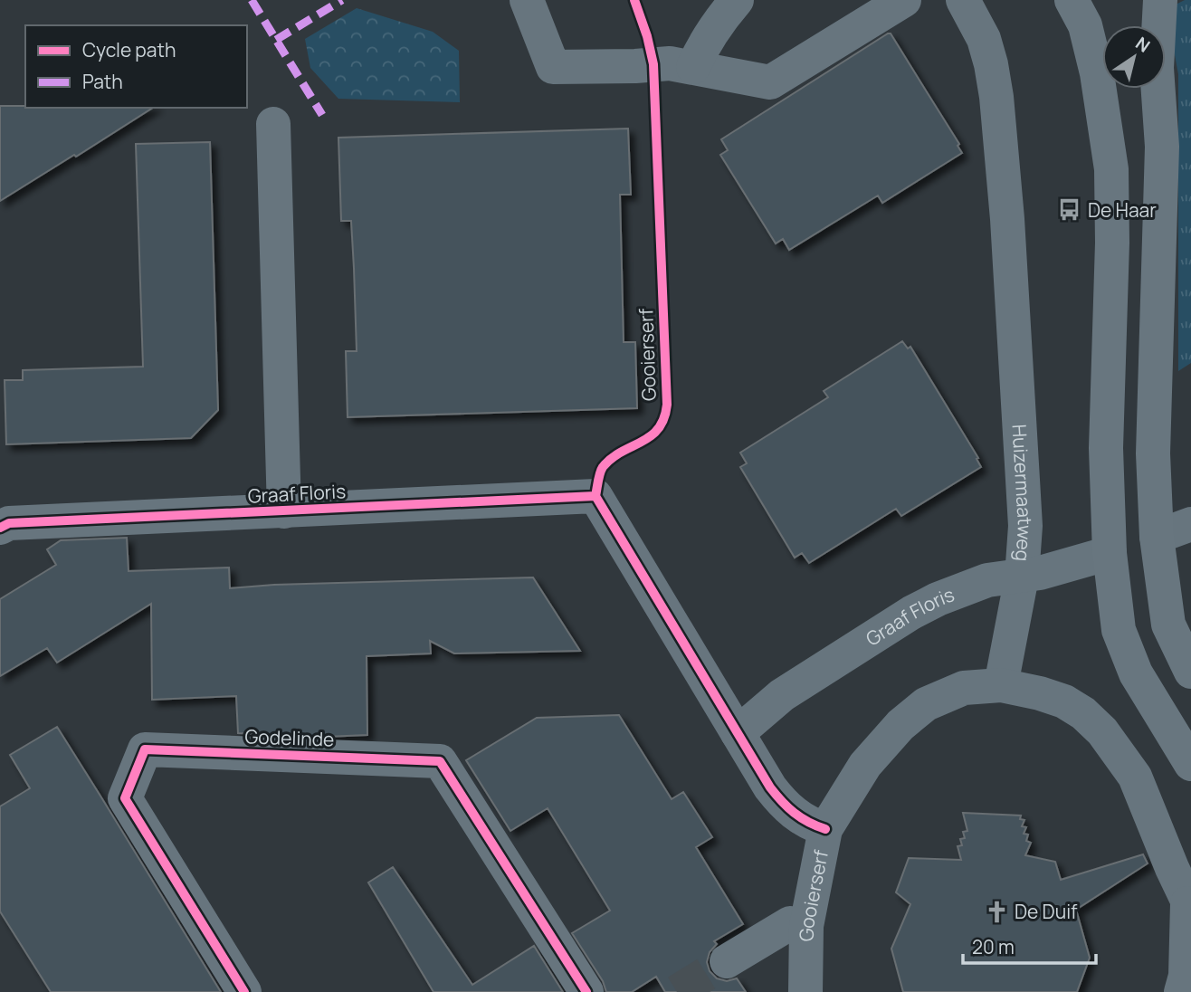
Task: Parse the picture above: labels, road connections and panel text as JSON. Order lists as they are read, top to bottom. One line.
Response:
{"streets":{"street":["Gooierserf","Graaf Floris","Huizermaatweg","Godelinde"]},"crossings":[["Gooierserf","Graaf Floris"],["Graaf Floris","Huizermaatweg"]],"places":{"bus stop":["De Haar"],"church":["De Duif"]},"legend":["Cycle path","Path"],"scale_bar":"20 m","north":"top right"}
